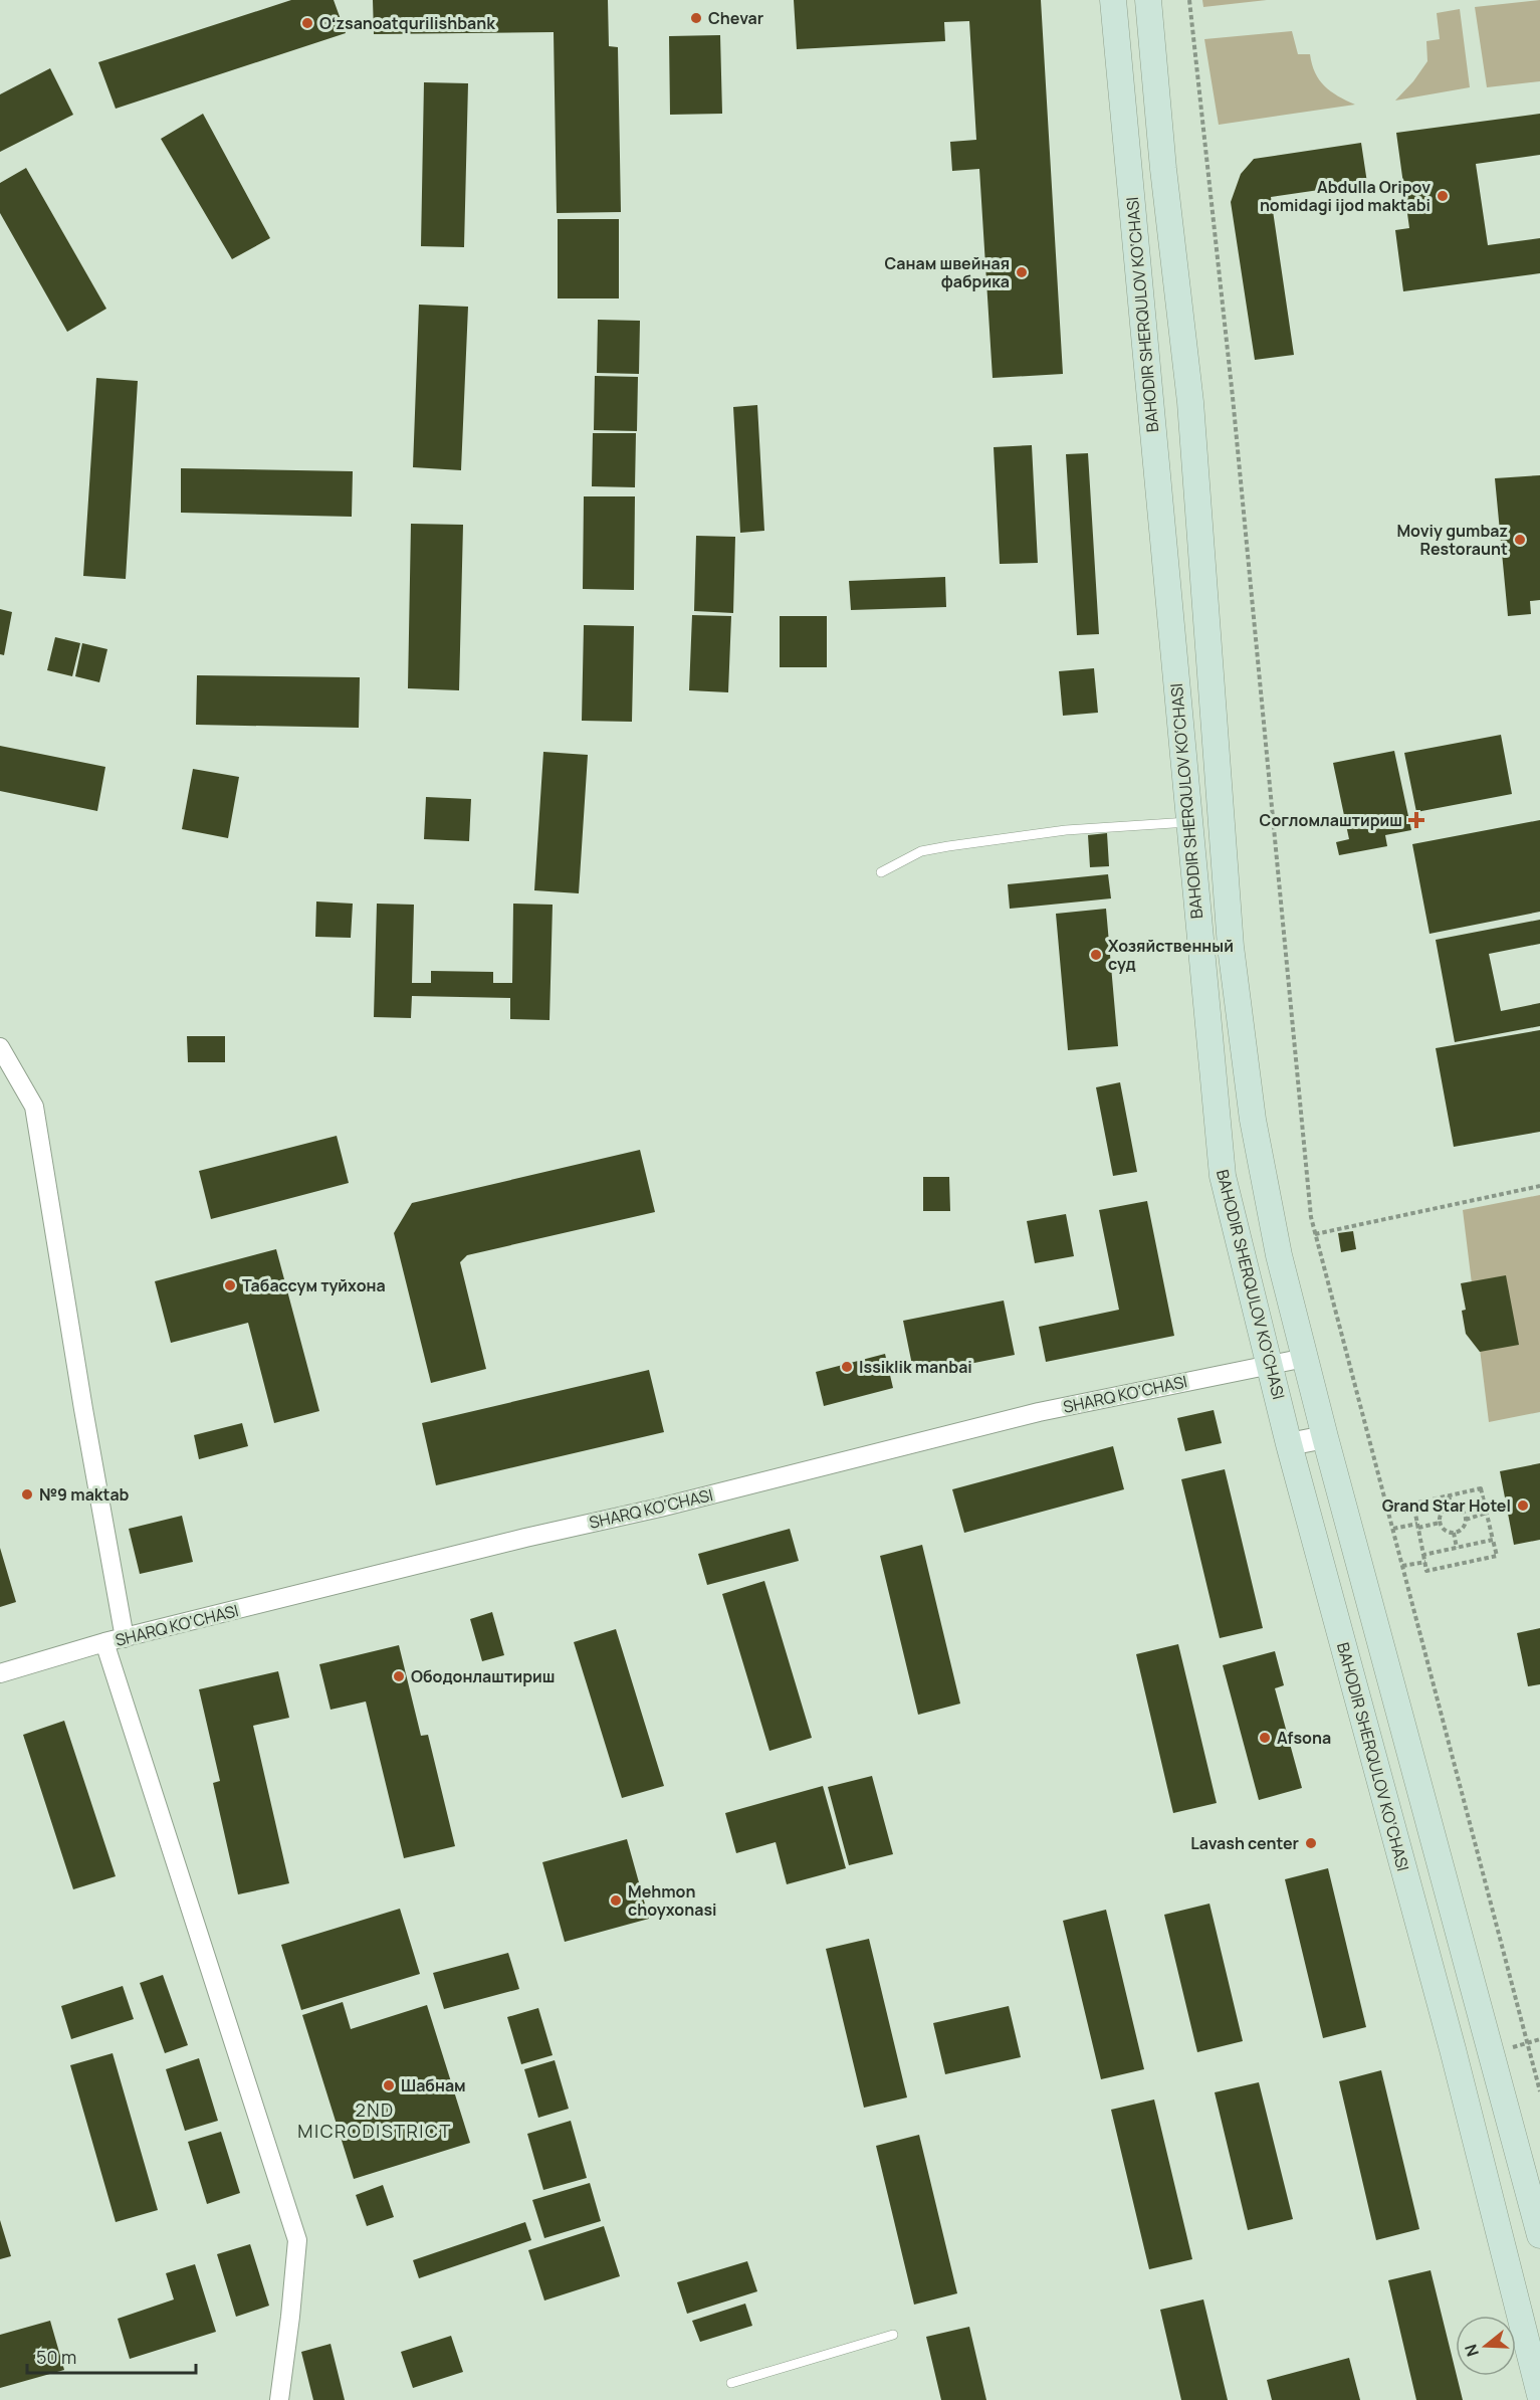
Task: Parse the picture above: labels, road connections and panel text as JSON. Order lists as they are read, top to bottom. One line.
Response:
{"streets":{"main road":["BAHODIR SHERQULOV KO‘CHASI"],"street":["SHARQ KO‘CHASI"]},"crossings":[["BAHODIR SHERQULOV KO‘CHASI","SHARQ KO‘CHASI"]],"districts":["2ND MICRODISTRICT"],"places":{"other":["Chevar","Oʻzsanoatqurilishbank","Abdulla Oripov nomidagi ijod maktabi","Санам швейная фабрика","Moviy gumbaz Restoraunt","Хозяйственный суд","Табассум туйхона","Issiklik manbai","№9 maktab","Grand Star Hotel","Ободонлаштириш","Afsona","Lavash center","Mehmon choyxonasi","Шабнам"],"health":["Согломлаштириш"]},"scale_bar":"50 m","north":"left"}
